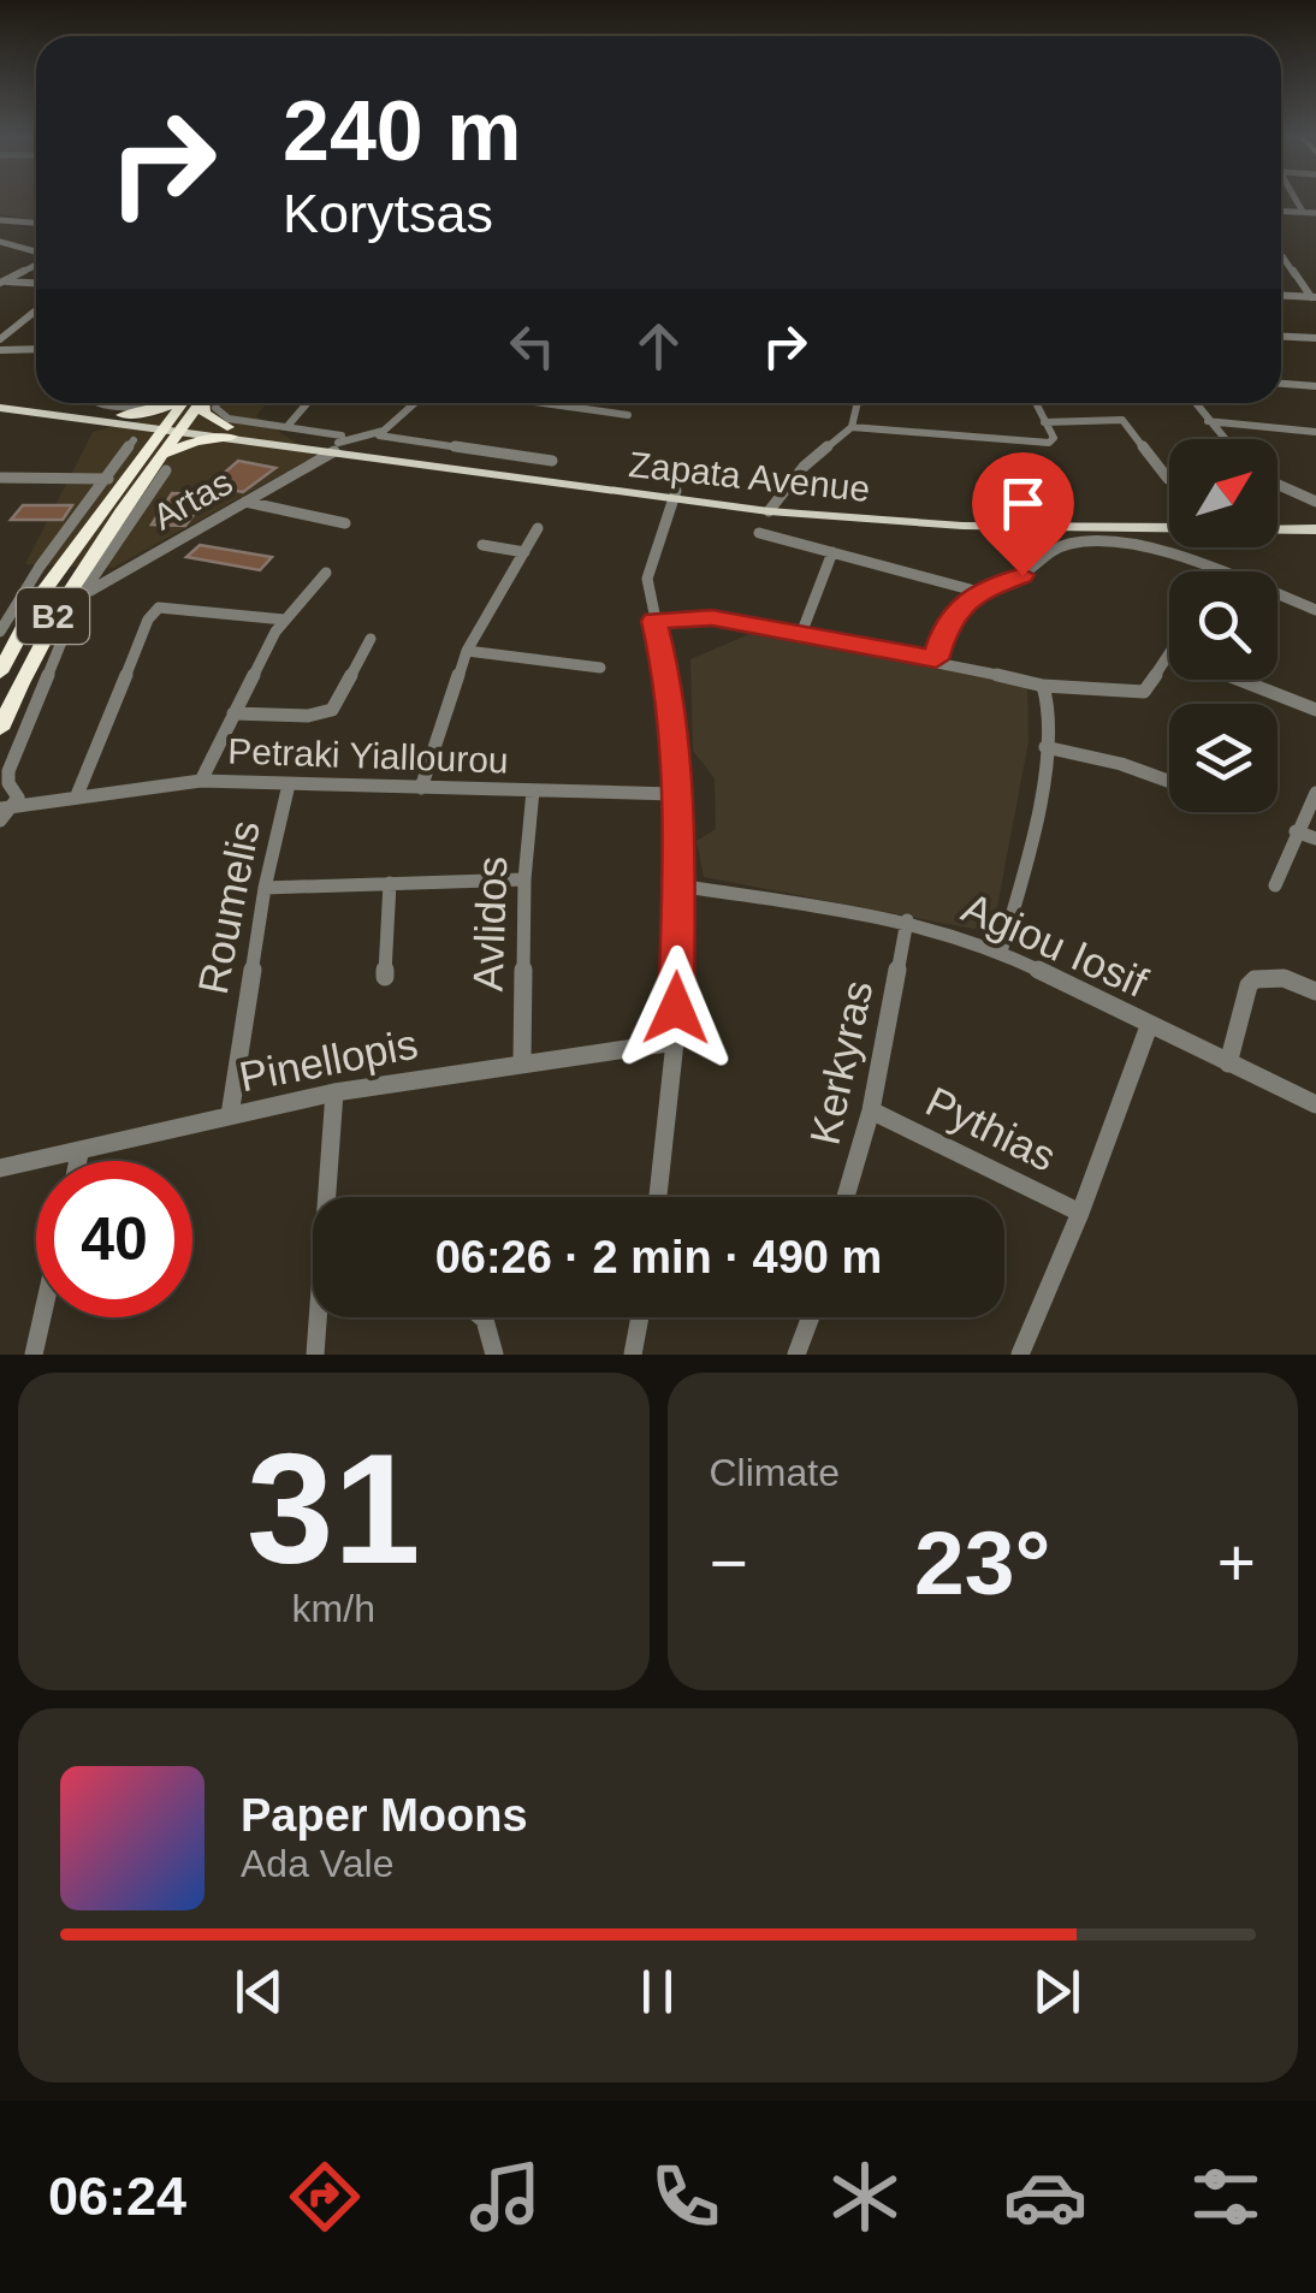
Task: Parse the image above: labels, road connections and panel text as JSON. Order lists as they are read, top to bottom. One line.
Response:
{"streets":{"highway":["B2"],"main road":["Zapata Avenue"],"street":["Artas","Petraki Yiallourou","Roumelis","Avlidos","Agiou Iosif","Pinellopis","Kerkyras","Pythias"]},"crossings":[["Zapata Avenue","Artas"],["Zapata Avenue","B2"],["Petraki Yiallourou","Roumelis"],["Petraki Yiallourou","Avlidos"],["Roumelis","Pinellopis"],["Avlidos","Pinellopis"],["Agiou Iosif","Kerkyras"],["Kerkyras","Pythias"]],"north":"top right","page":{"turn":["240 m","Korytsas"],"limit":"40","trip":"06:26 · 2 min · 490 m","tile":[["31","km/h"],"Climate"],"heat":["−","23°","+"],"song":["Paper Moons","Ada Vale"],"tabs":"06:24"}}
